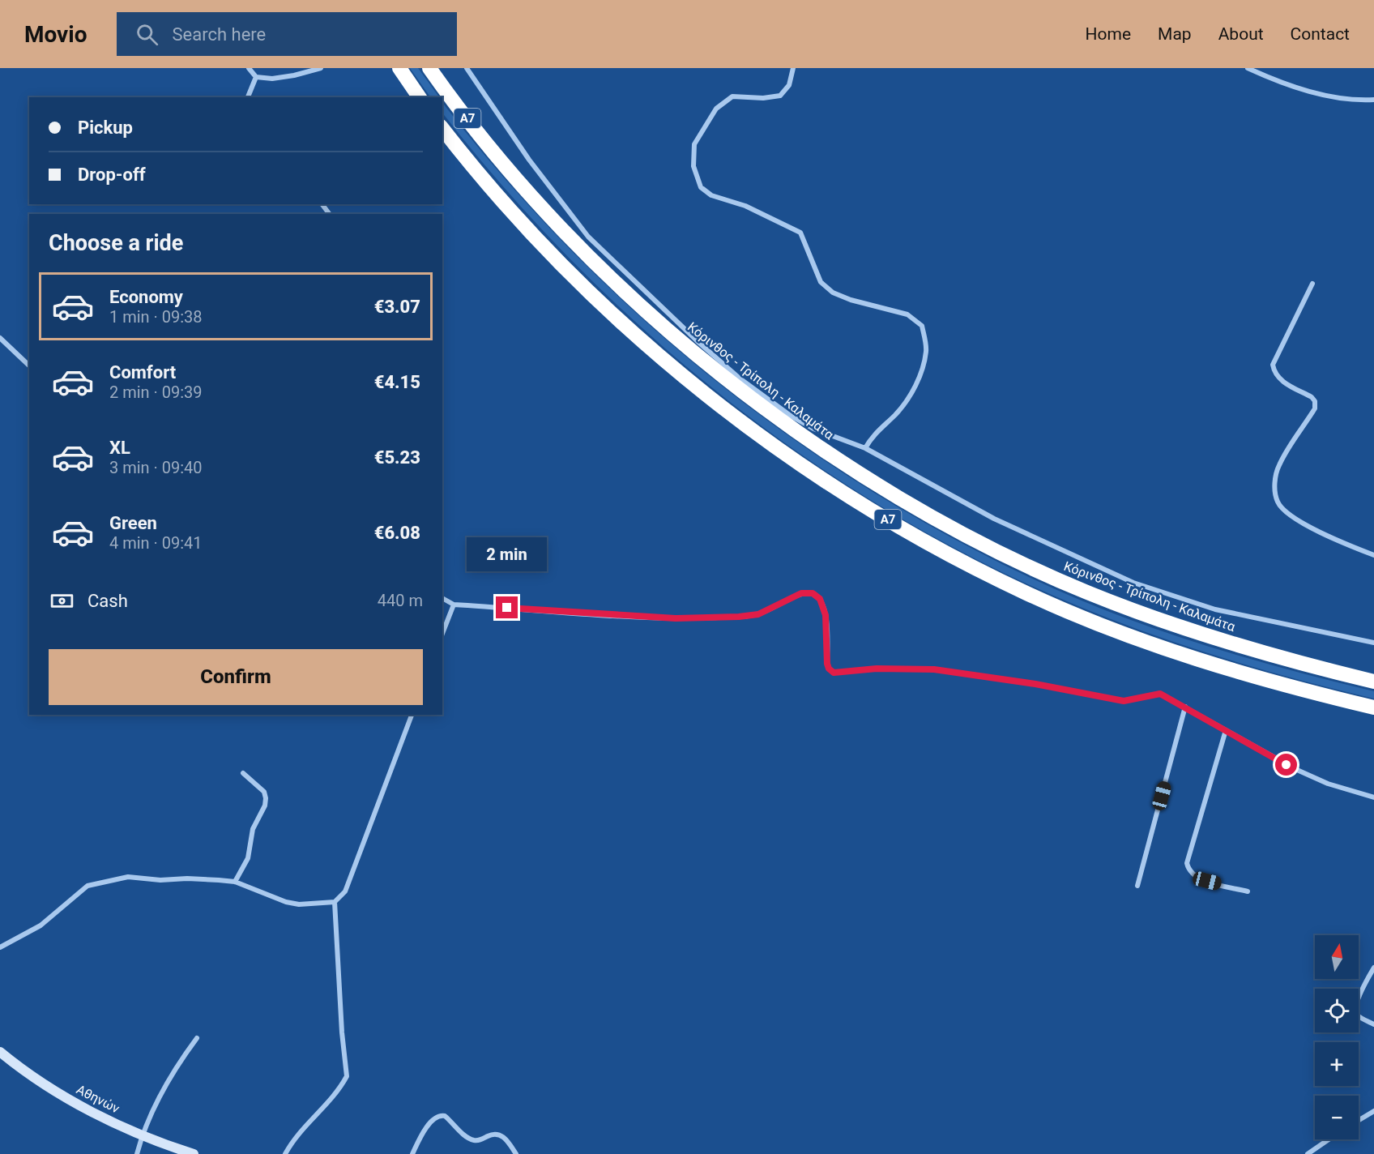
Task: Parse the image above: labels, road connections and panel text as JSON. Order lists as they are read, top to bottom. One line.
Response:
{"streets":{"highway":["Α7","Κόρινθος - Τρίπολη - Καλαμάτα"],"main road":["Αθηνών"]},"north":"top","page":{"header":"Movio","search":"Search here","nav":["Home","Map","About","Contact"],"banner":["Pickup","Drop-off"],"heading":"Choose a ride","list":[{"name":"Economy","note":"1 min · 09:38","value":"€3.07"},{"name":"Comfort","note":"2 min · 09:39","value":"€4.15"},{"name":"XL","note":"3 min · 09:40","value":"€5.23"},{"name":"Green","note":"4 min · 09:41","value":"€6.08"}],"bubble":"2 min","pay":["Cash","440 m"],"buttons":"Confirm","map_buttons":["+","−"]}}
